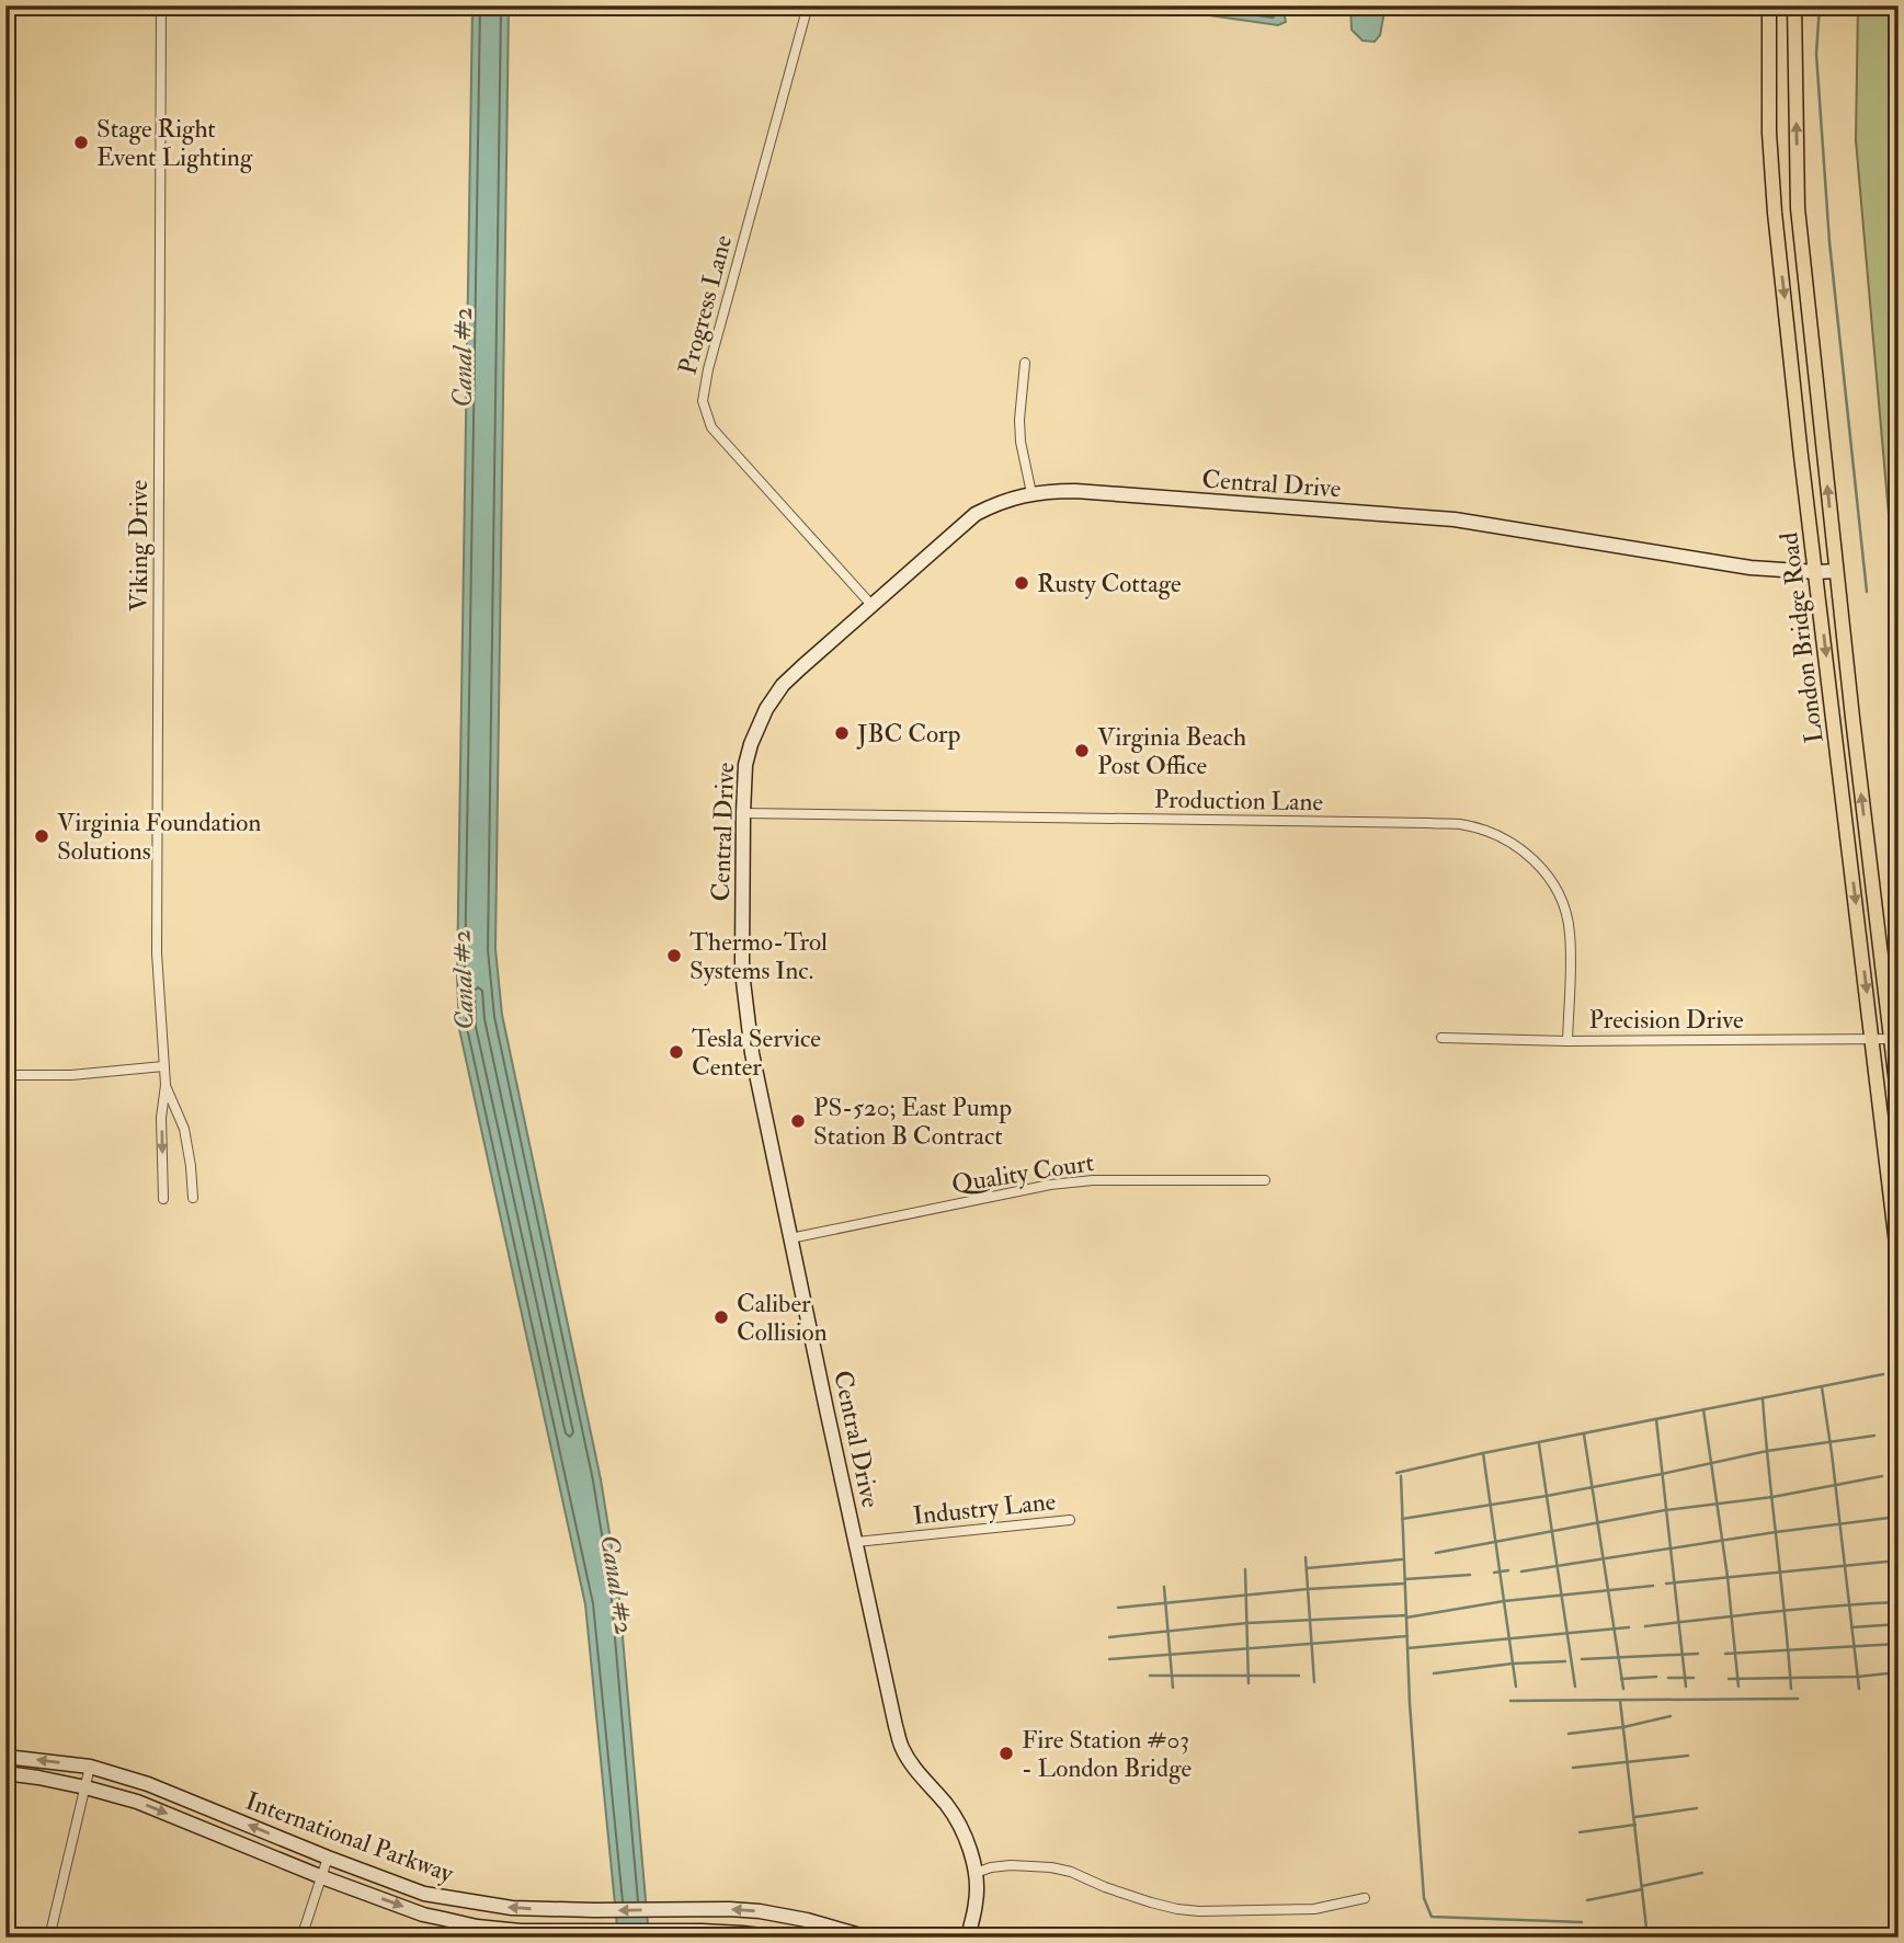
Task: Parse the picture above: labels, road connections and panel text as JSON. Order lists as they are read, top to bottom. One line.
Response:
{"streets":{"main road":["London Bridge Road"],"street":["Progress Lane","Central Drive","Viking Drive","Production Lane","Precision Drive","Quality Court","Industry Lane","International Parkway"]},"crossings":[["Progress Lane","Central Drive"],["Central Drive","London Bridge Road"],["Central Drive","Production Lane"],["Central Drive","Quality Court"],["Central Drive","Industry Lane"],["London Bridge Road","Precision Drive"],["Production Lane","Precision Drive"]],"water":["Canal #2"],"places":["Stage Right Event Lighting","Rusty Cottage","JBC Corp","Virginia Beach Post Office","Virginia Foundation Solutions","Thermo-Trol Systems Inc.","Tesla Service Center","PS-520; East Pump Station B Contract","Caliber Collision","Fire Station #03 - London Bridge"]}
